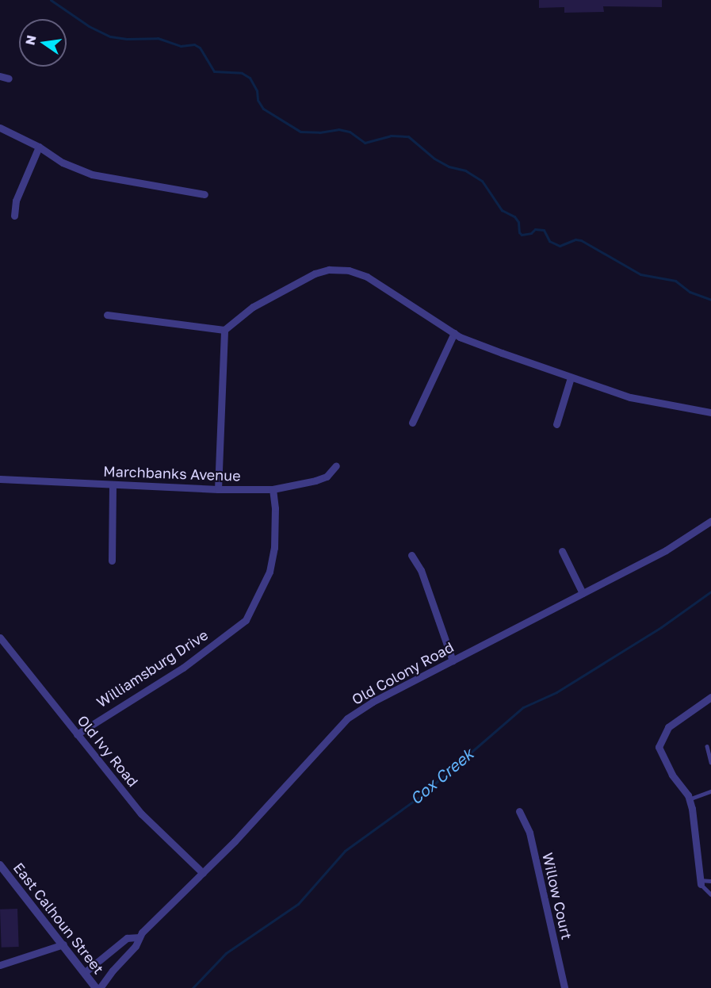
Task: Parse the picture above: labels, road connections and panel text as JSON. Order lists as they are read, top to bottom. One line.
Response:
{"streets":{"street":["Marchbanks Avenue","Williamsburg Drive","Old Colony Road","Old Ivy Road","Willow Court","East Calhoun Street"]},"crossings":[["Marchbanks Avenue","Williamsburg Drive"],["Williamsburg Drive","Old Ivy Road"],["Old Colony Road","Old Ivy Road"],["Old Colony Road","East Calhoun Street"]],"water":["Cox Creek"],"north":"left"}
